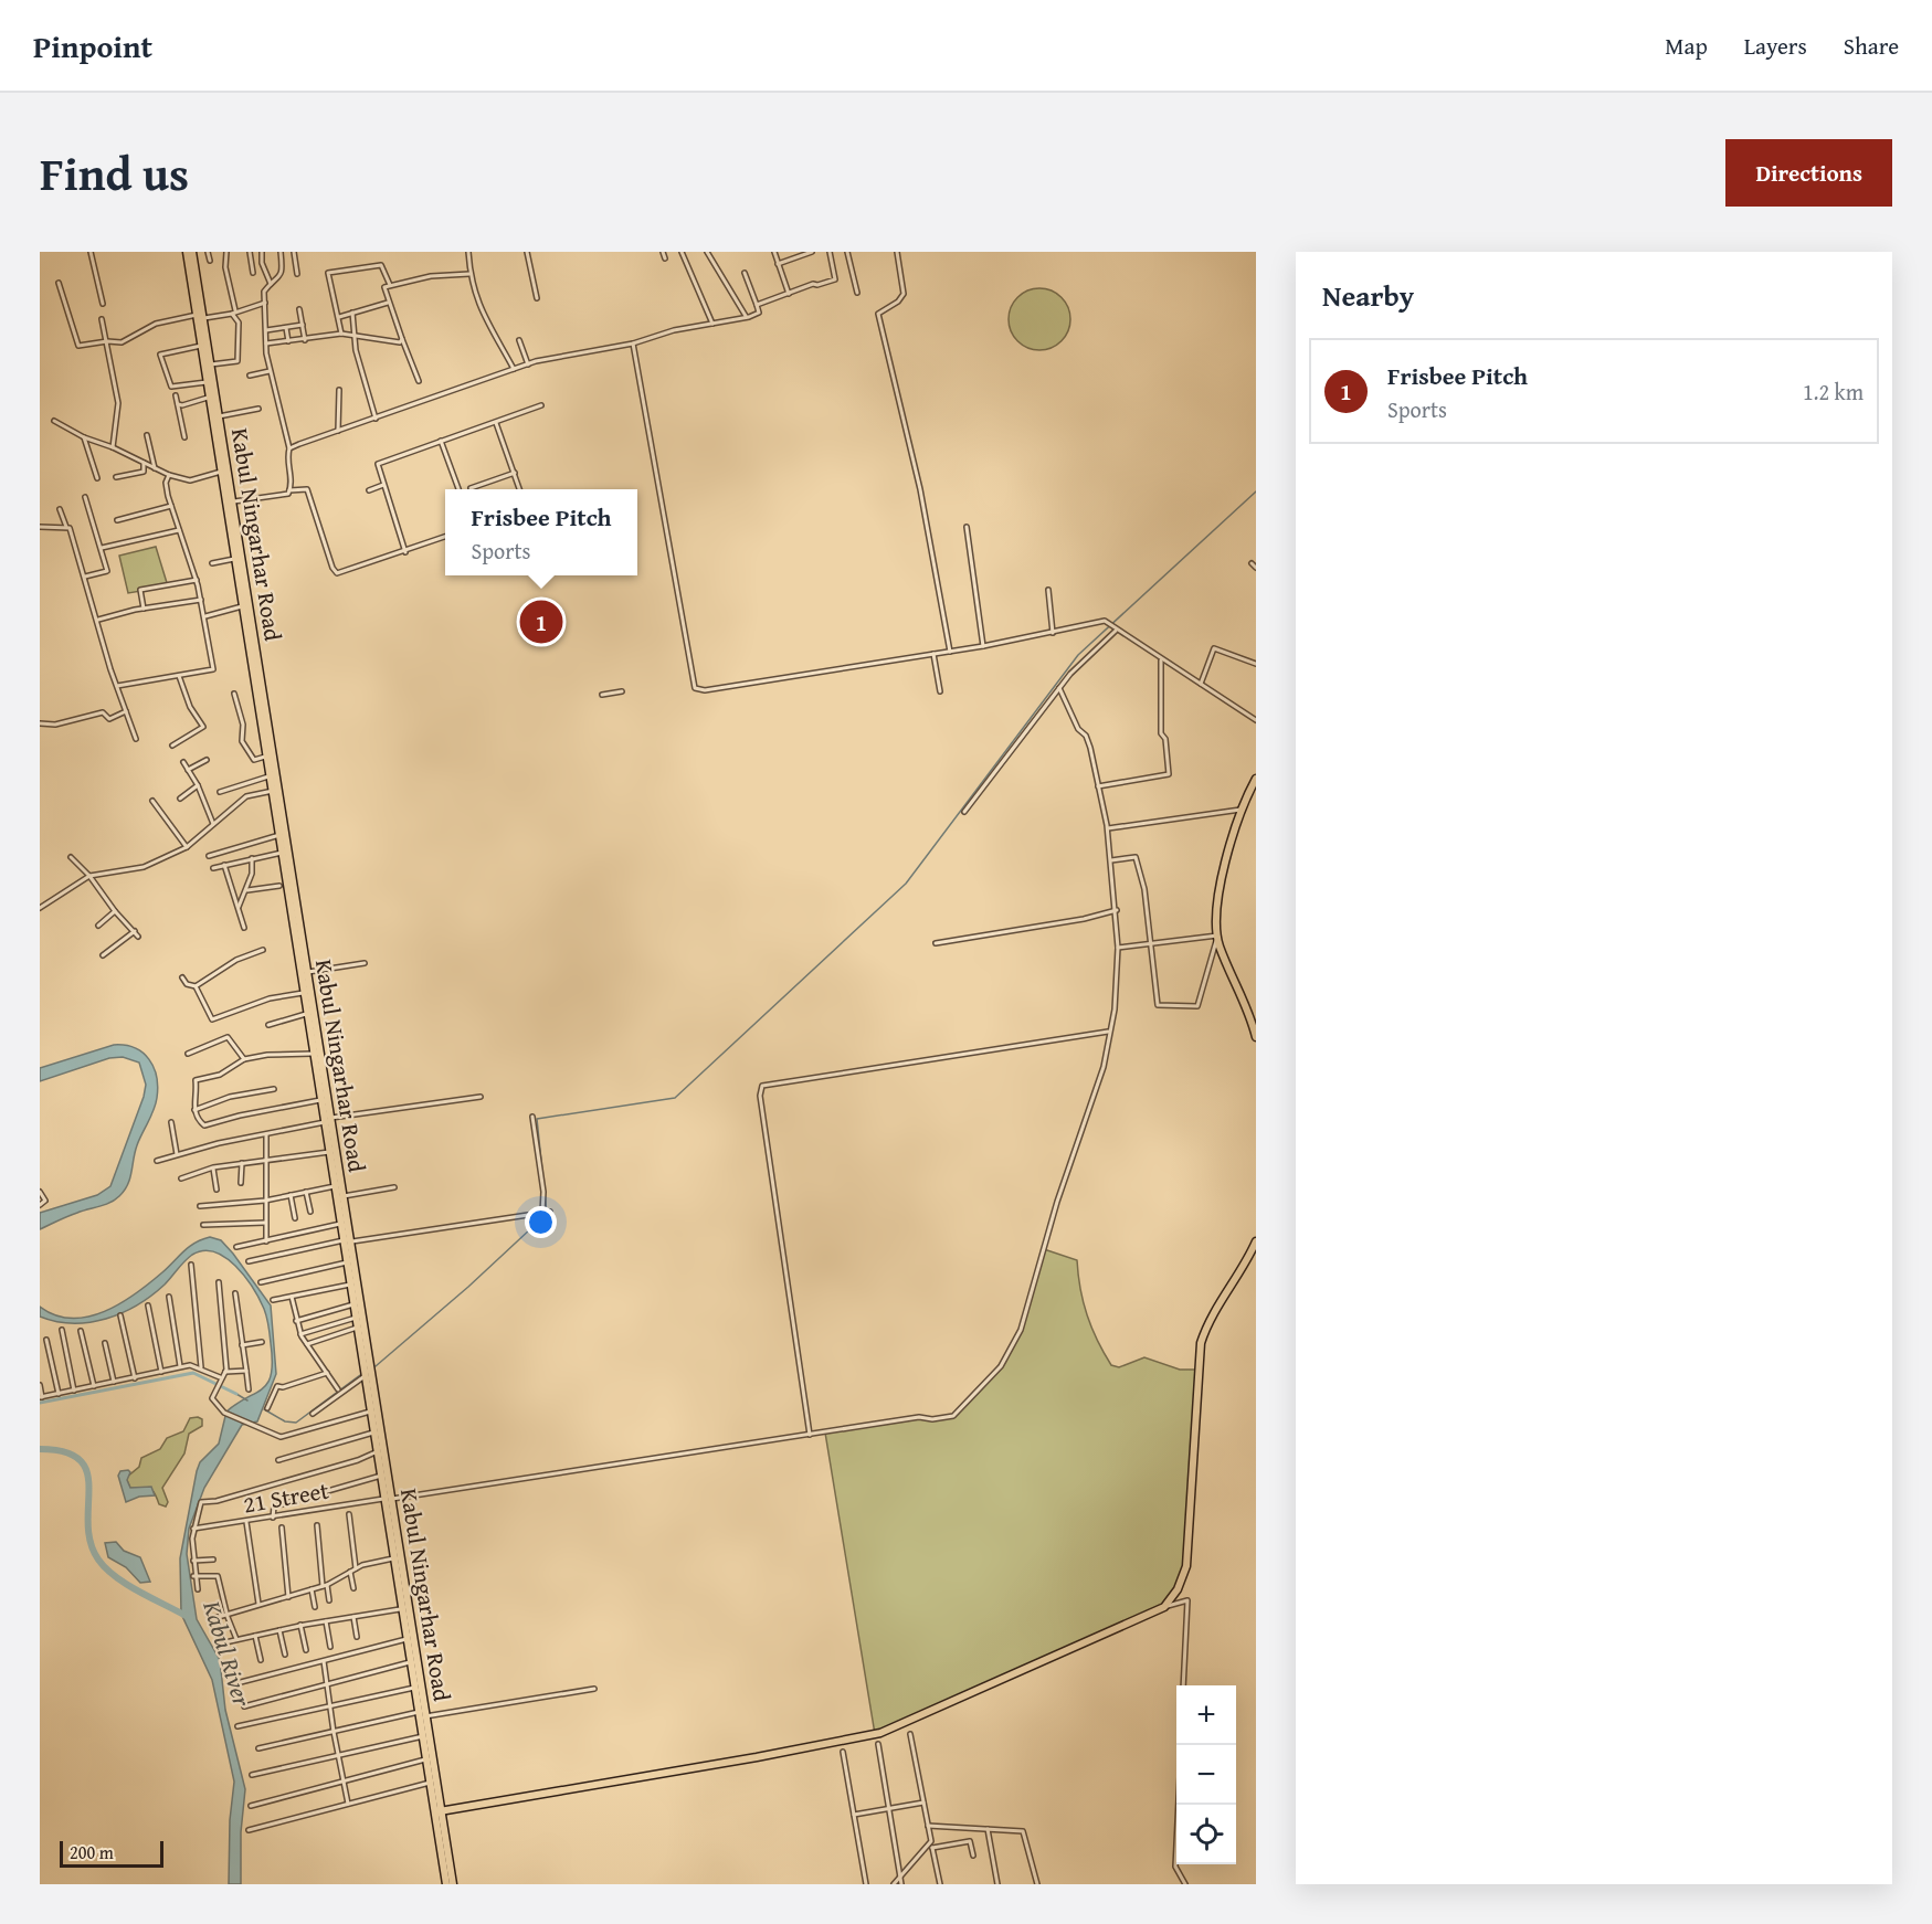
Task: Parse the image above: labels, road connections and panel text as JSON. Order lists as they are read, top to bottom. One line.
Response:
{"streets":{"highway":["Kabul Ningarhar Road"],"street":["21 Street"]},"crossings":[["Kabul Ningarhar Road","21 Street"]],"water":["Kabul River"],"scale_bar":"200 m","page":{"header":"Pinpoint","nav":["Map","Layers","Share"],"title":"Find us","buttons":"Directions","heading":"Nearby","list":[{"mark":"1","name":"Frisbee Pitch","note":"Sports","value":"1.2 km"}],"popup":["Frisbee Pitch","Sports"],"pins":"1","map_buttons":["+","−"],"scale":"200 m"}}
